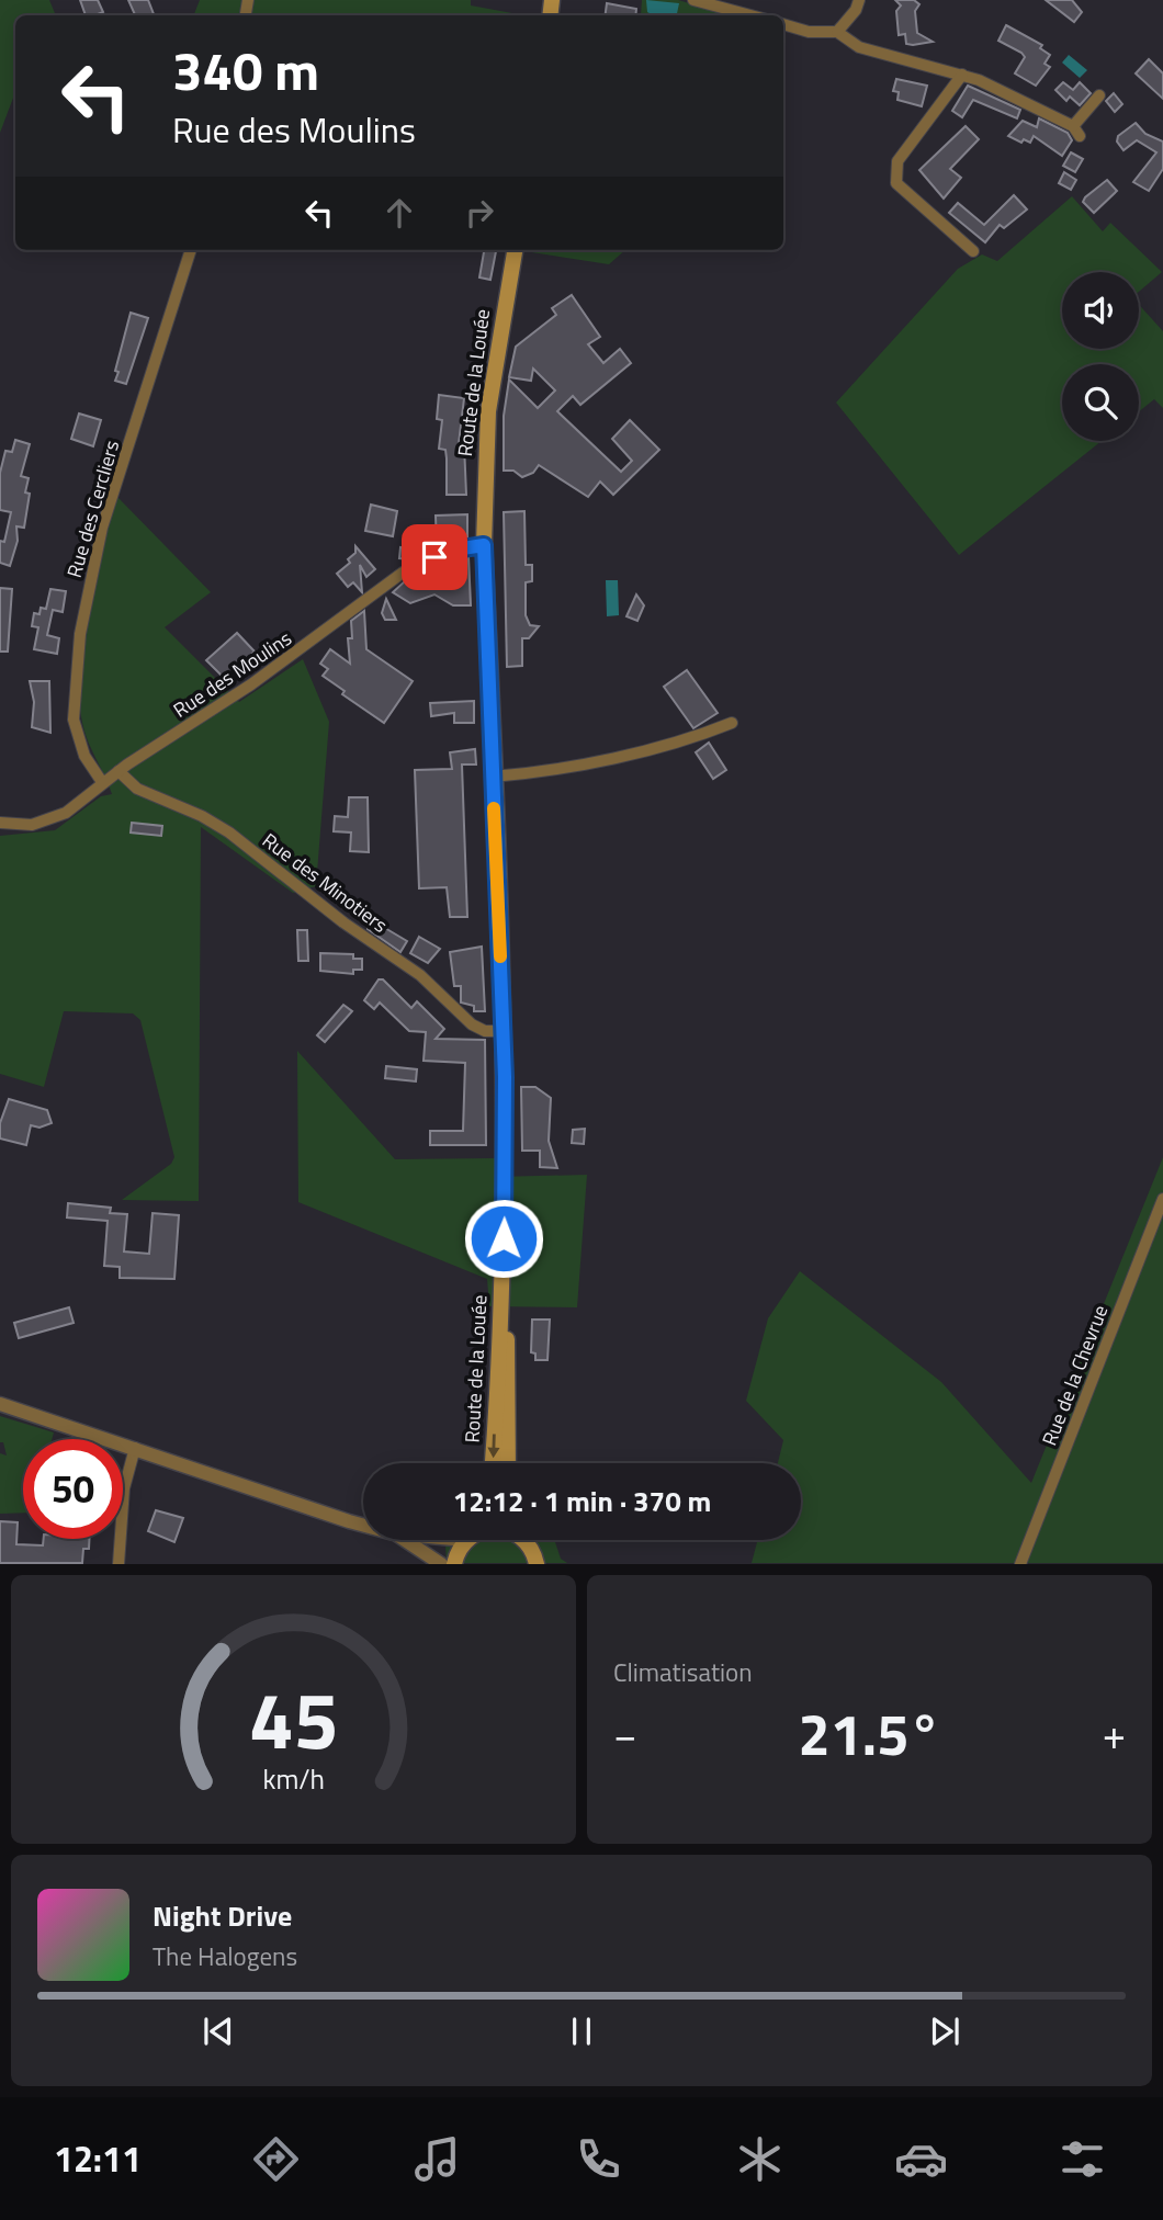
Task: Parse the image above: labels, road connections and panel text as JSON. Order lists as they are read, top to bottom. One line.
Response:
{"streets":{"main road":["Route de la Louée"],"street":["Rue des Cercliers","Rue des Moulins","Rue des Minotiers","Rue de la Chevrue"]},"crossings":[["Route de la Louée","Rue des Moulins"],["Route de la Louée","Rue des Minotiers"],["Rue des Cercliers","Rue des Moulins"],["Rue des Moulins","Rue des Minotiers"]],"page":{"turn":["340 m","Rue des Moulins"],"limit":"50","trip":"12:12 · 1 min · 370 m","tile":"Climatisation","heat":["−","21.5°","+"],"song":["Night Drive","The Halogens"],"tabs":"12:11","gauge":["45","km/h"]}}
